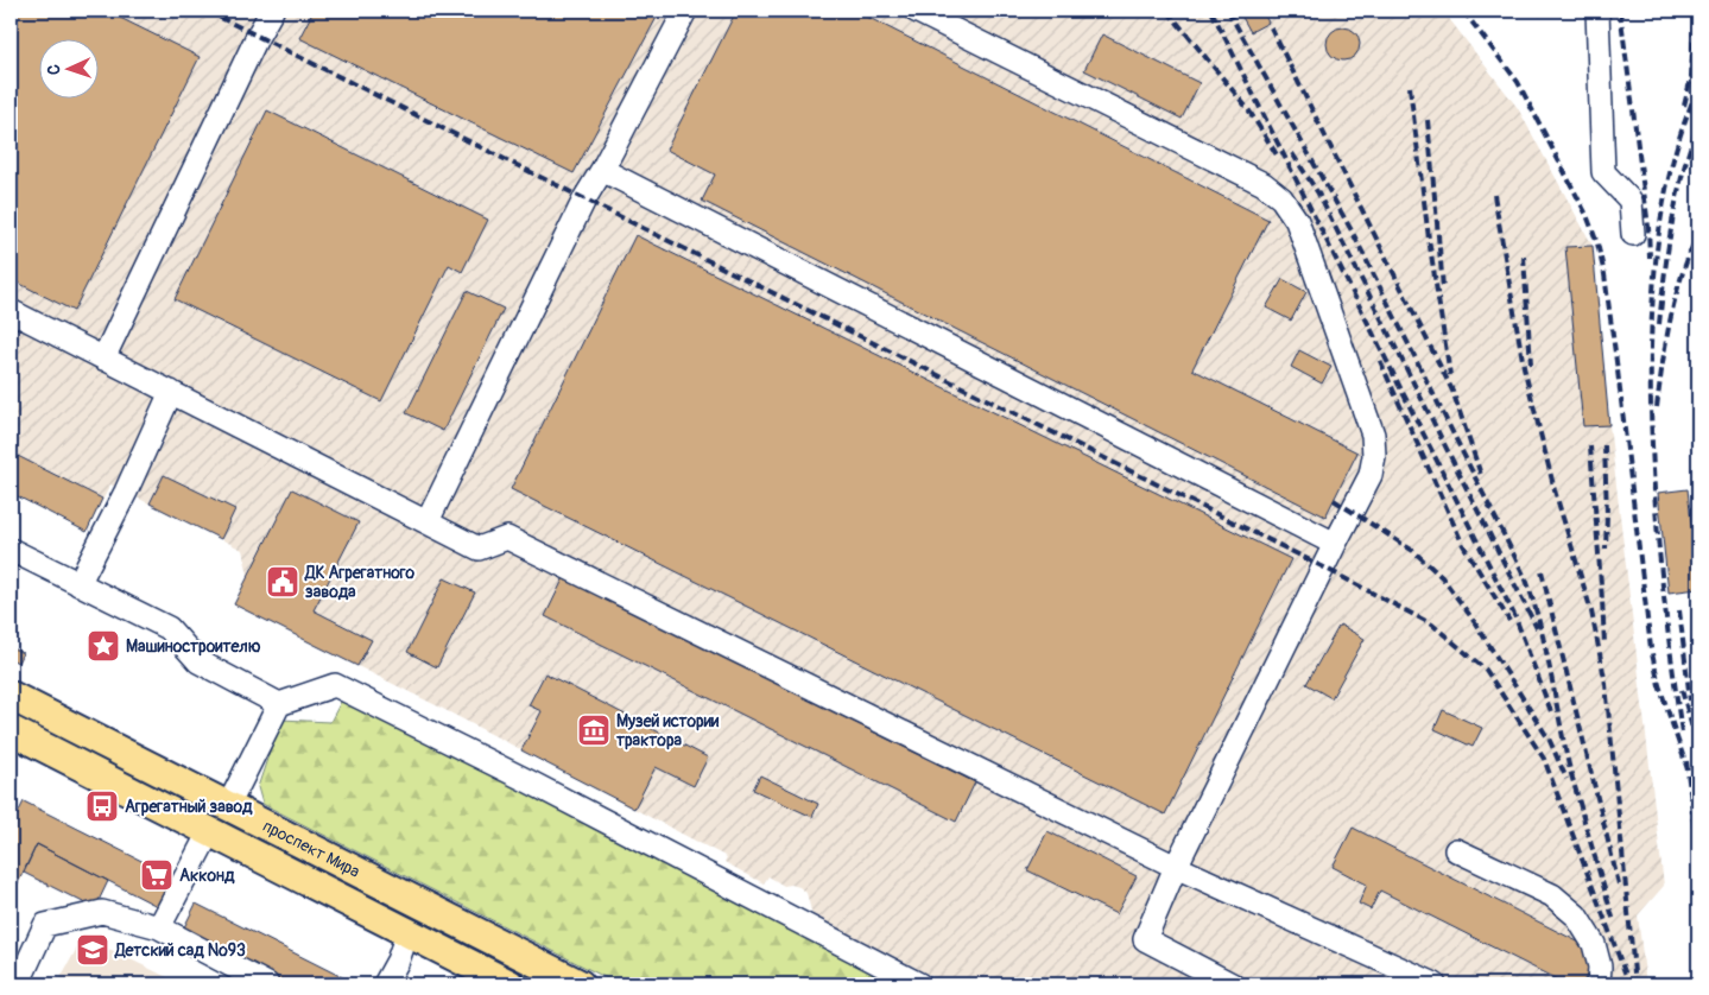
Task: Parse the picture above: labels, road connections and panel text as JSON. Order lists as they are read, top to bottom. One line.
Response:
{"streets":{"main road":["проспект Мира"]},"places":{"public building":["ДК Агрегатного завода"],"place":["Машиностроителю"],"museum":["Музей истории трактора"],"bus stop":["Агрегатный завод"],"supermarket":["Акконд"],"school or university":["Детский сад №93"]},"north":"left"}
